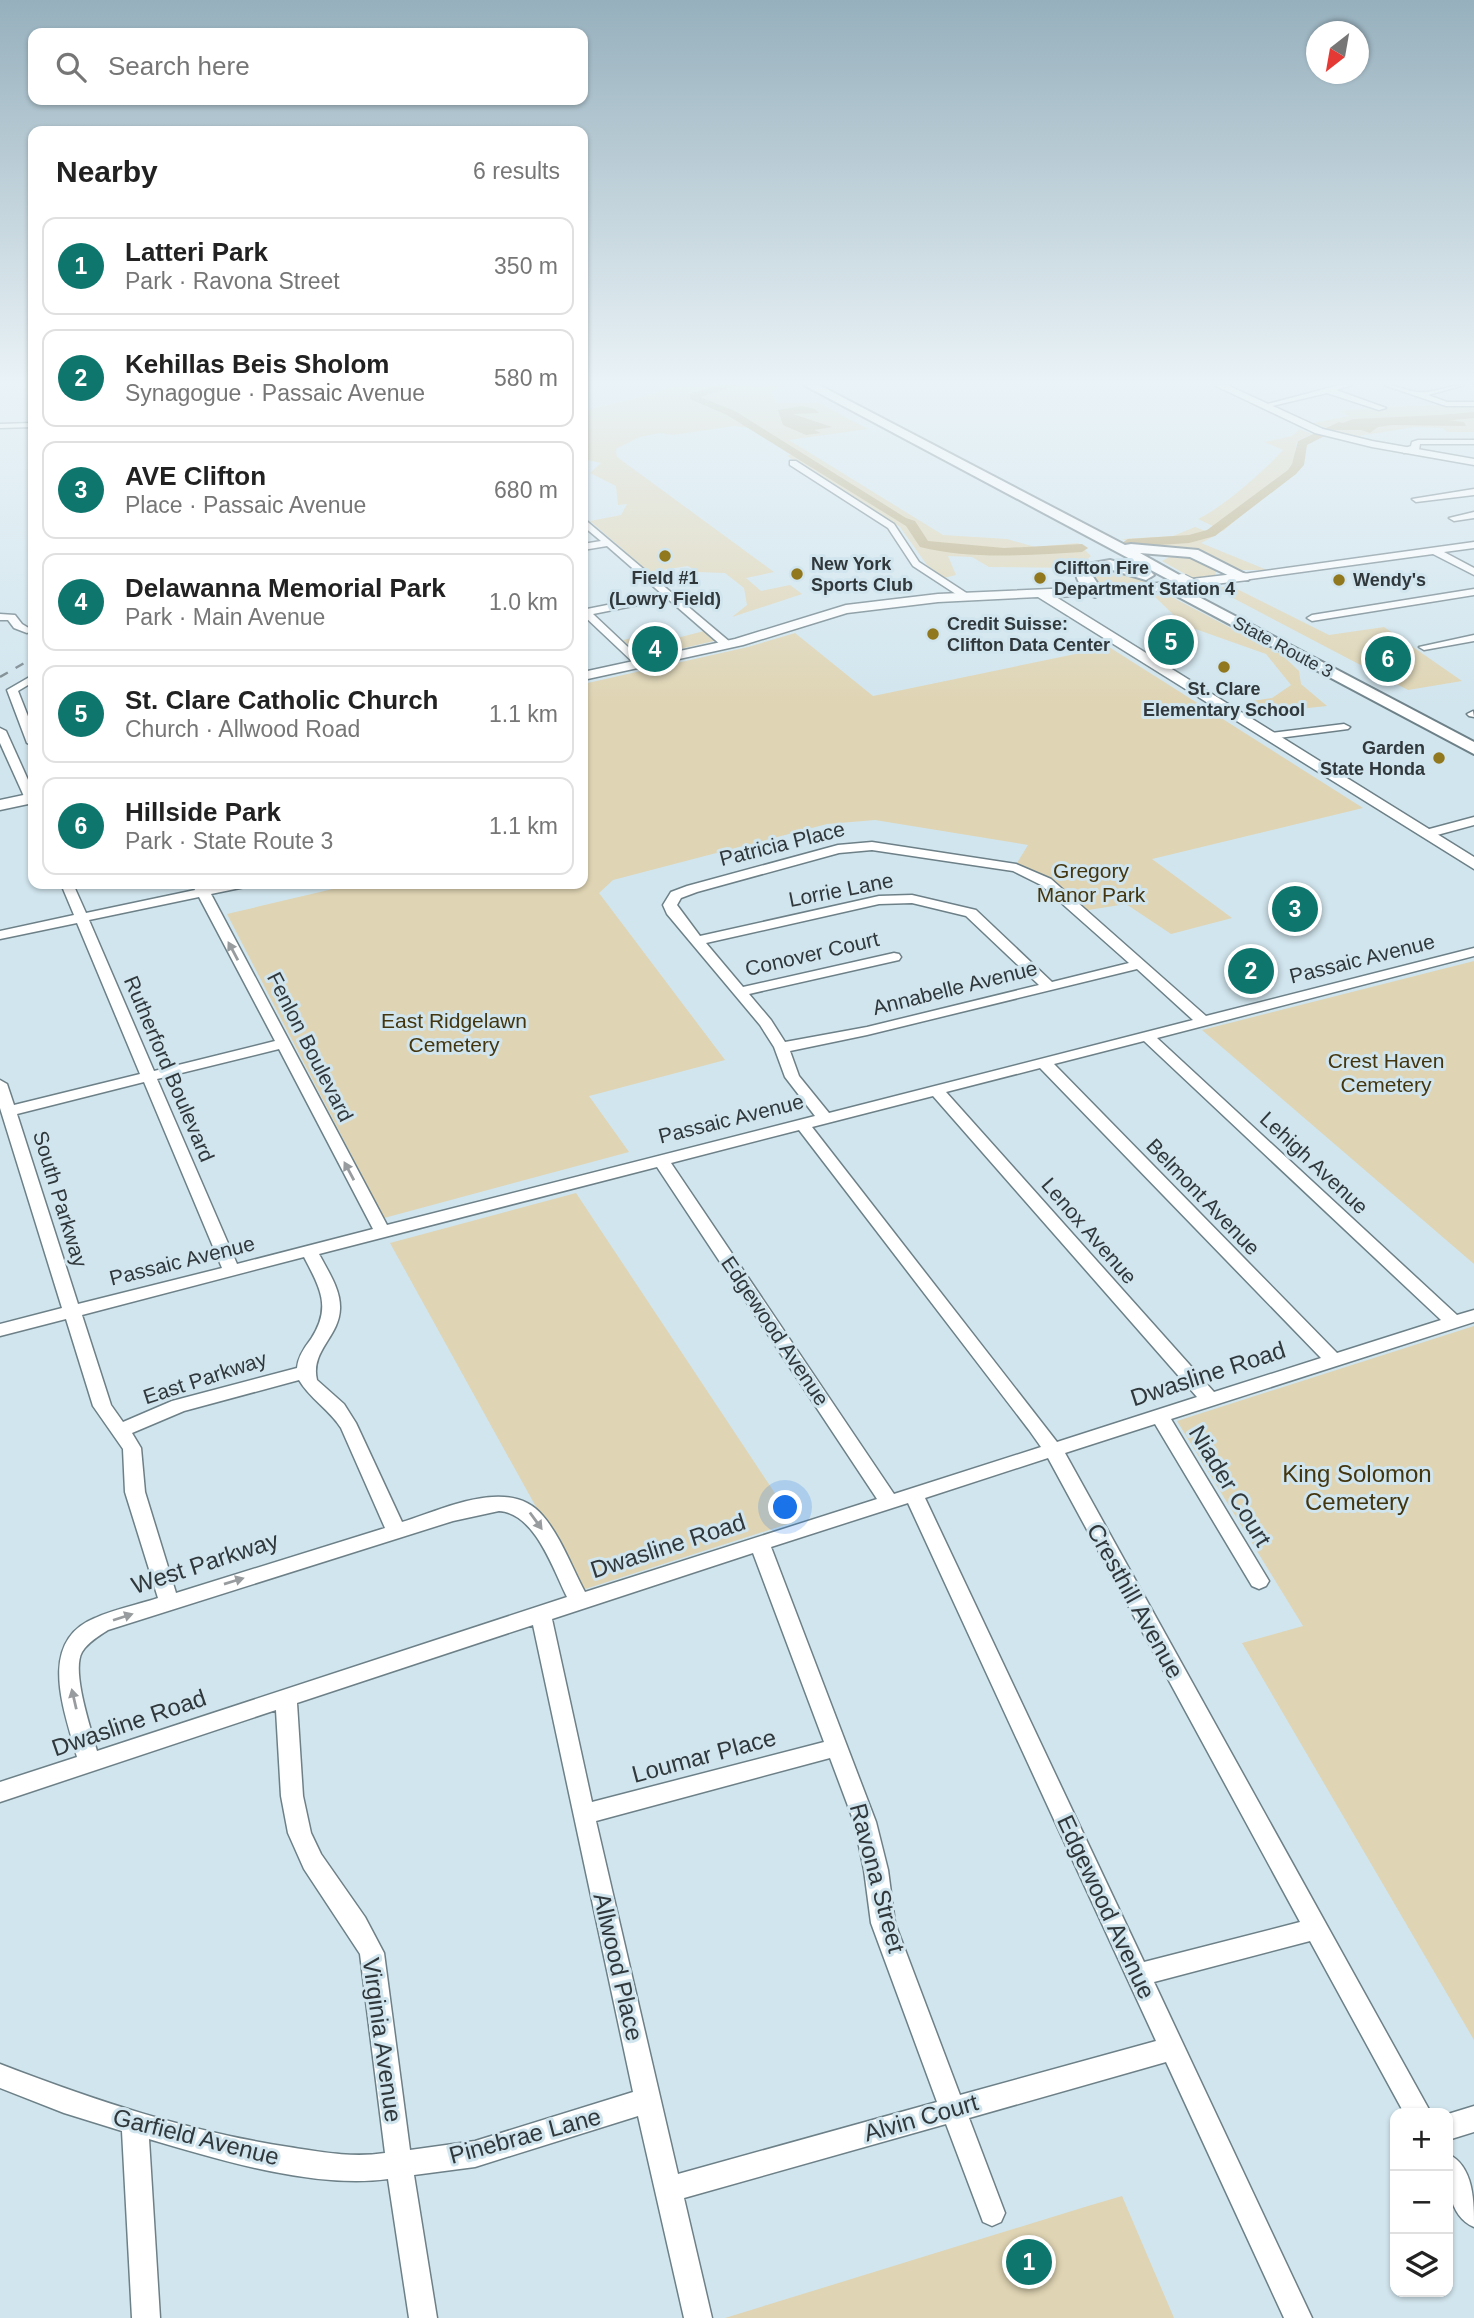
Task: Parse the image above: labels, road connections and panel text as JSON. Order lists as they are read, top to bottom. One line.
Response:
{"streets":{"highway":["State Route 3"],"street":["Patricia Place","Lorrie Lane","Conover Court","Passaic Avenue","Annabelle Avenue","Fenlon Boulevard","Rutherford Boulevard","Lehigh Avenue","Belmont Avenue","South Parkway","Lenox Avenue","Edgewood Avenue","Dwasline Road","East Parkway","Niader Court","West Parkway","Cresthill Avenue","Loumar Place","Ravona Street","Allwood Place","Virginia Avenue","Alvin Court","Pinebrae Lane","Garfield Avenue"]},"crossings":[["Patricia Place","Lorrie Lane"],["Patricia Place","Conover Court"],["Patricia Place","Passaic Avenue"],["Patricia Place","Annabelle Avenue"],["Lorrie Lane","Annabelle Avenue"],["Passaic Avenue","Fenlon Boulevard"],["Passaic Avenue","Rutherford Boulevard"],["Passaic Avenue","Lehigh Avenue"],["Passaic Avenue","Belmont Avenue"],["Passaic Avenue","South Parkway"],["Passaic Avenue","Lenox Avenue"],["Passaic Avenue","Edgewood Avenue"],["Passaic Avenue","Cresthill Avenue"],["Lehigh Avenue","Dwasline Road"],["Belmont Avenue","Dwasline Road"],["South Parkway","East Parkway"],["South Parkway","West Parkway"],["Lenox Avenue","Dwasline Road"],["Edgewood Avenue","Dwasline Road"],["Edgewood Avenue","Alvin Court"],["Dwasline Road","Niader Court"],["Dwasline Road","West Parkway"],["Dwasline Road","Cresthill Avenue"],["Dwasline Road","Ravona Street"],["Dwasline Road","Allwood Place"],["Dwasline Road","Virginia Avenue"],["Loumar Place","Ravona Street"],["Loumar Place","Allwood Place"],["Ravona Street","Alvin Court"],["Allwood Place","Alvin Court"],["Allwood Place","Pinebrae Lane"],["Virginia Avenue","Pinebrae Lane"],["Virginia Avenue","Garfield Avenue"],["Pinebrae Lane","Garfield Avenue"]],"one_way":["Fenlon Boulevard"],"parks":["Gregory Manor Park","East Ridgelawn Cemetery","Crest Haven Cemetery","King Solomon Cemetery"],"places":["Field #1 (Lowry Field)","New York Sports Club","Clifton Fire Department Station 4","Wendy's","Credit Suisse: Clifton Data Center","St. Clare Elementary School","Garden State Honda"],"north":"bottom left","page":{"search":"Search here","heading":["Nearby","6 results"],"list":[{"mark":"1","name":"Latteri Park","note":"Park · Ravona Street","value":"350 m"},{"mark":"2","name":"Kehillas Beis Sholom","note":"Synagogue · Passaic Avenue","value":"580 m"},{"mark":"3","name":"AVE Clifton","note":"Place · Passaic Avenue","value":"680 m"},{"mark":"4","name":"Delawanna Memorial Park","note":"Park · Main Avenue","value":"1.0 km"},{"mark":"5","name":"St. Clare Catholic Church","note":"Church · Allwood Road","value":"1.1 km"},{"mark":"6","name":"Hillside Park","note":"Park · State Route 3","value":"1.1 km"}],"pins":["5","4","6","3","2","1"],"map_buttons":["+","−"]}}
